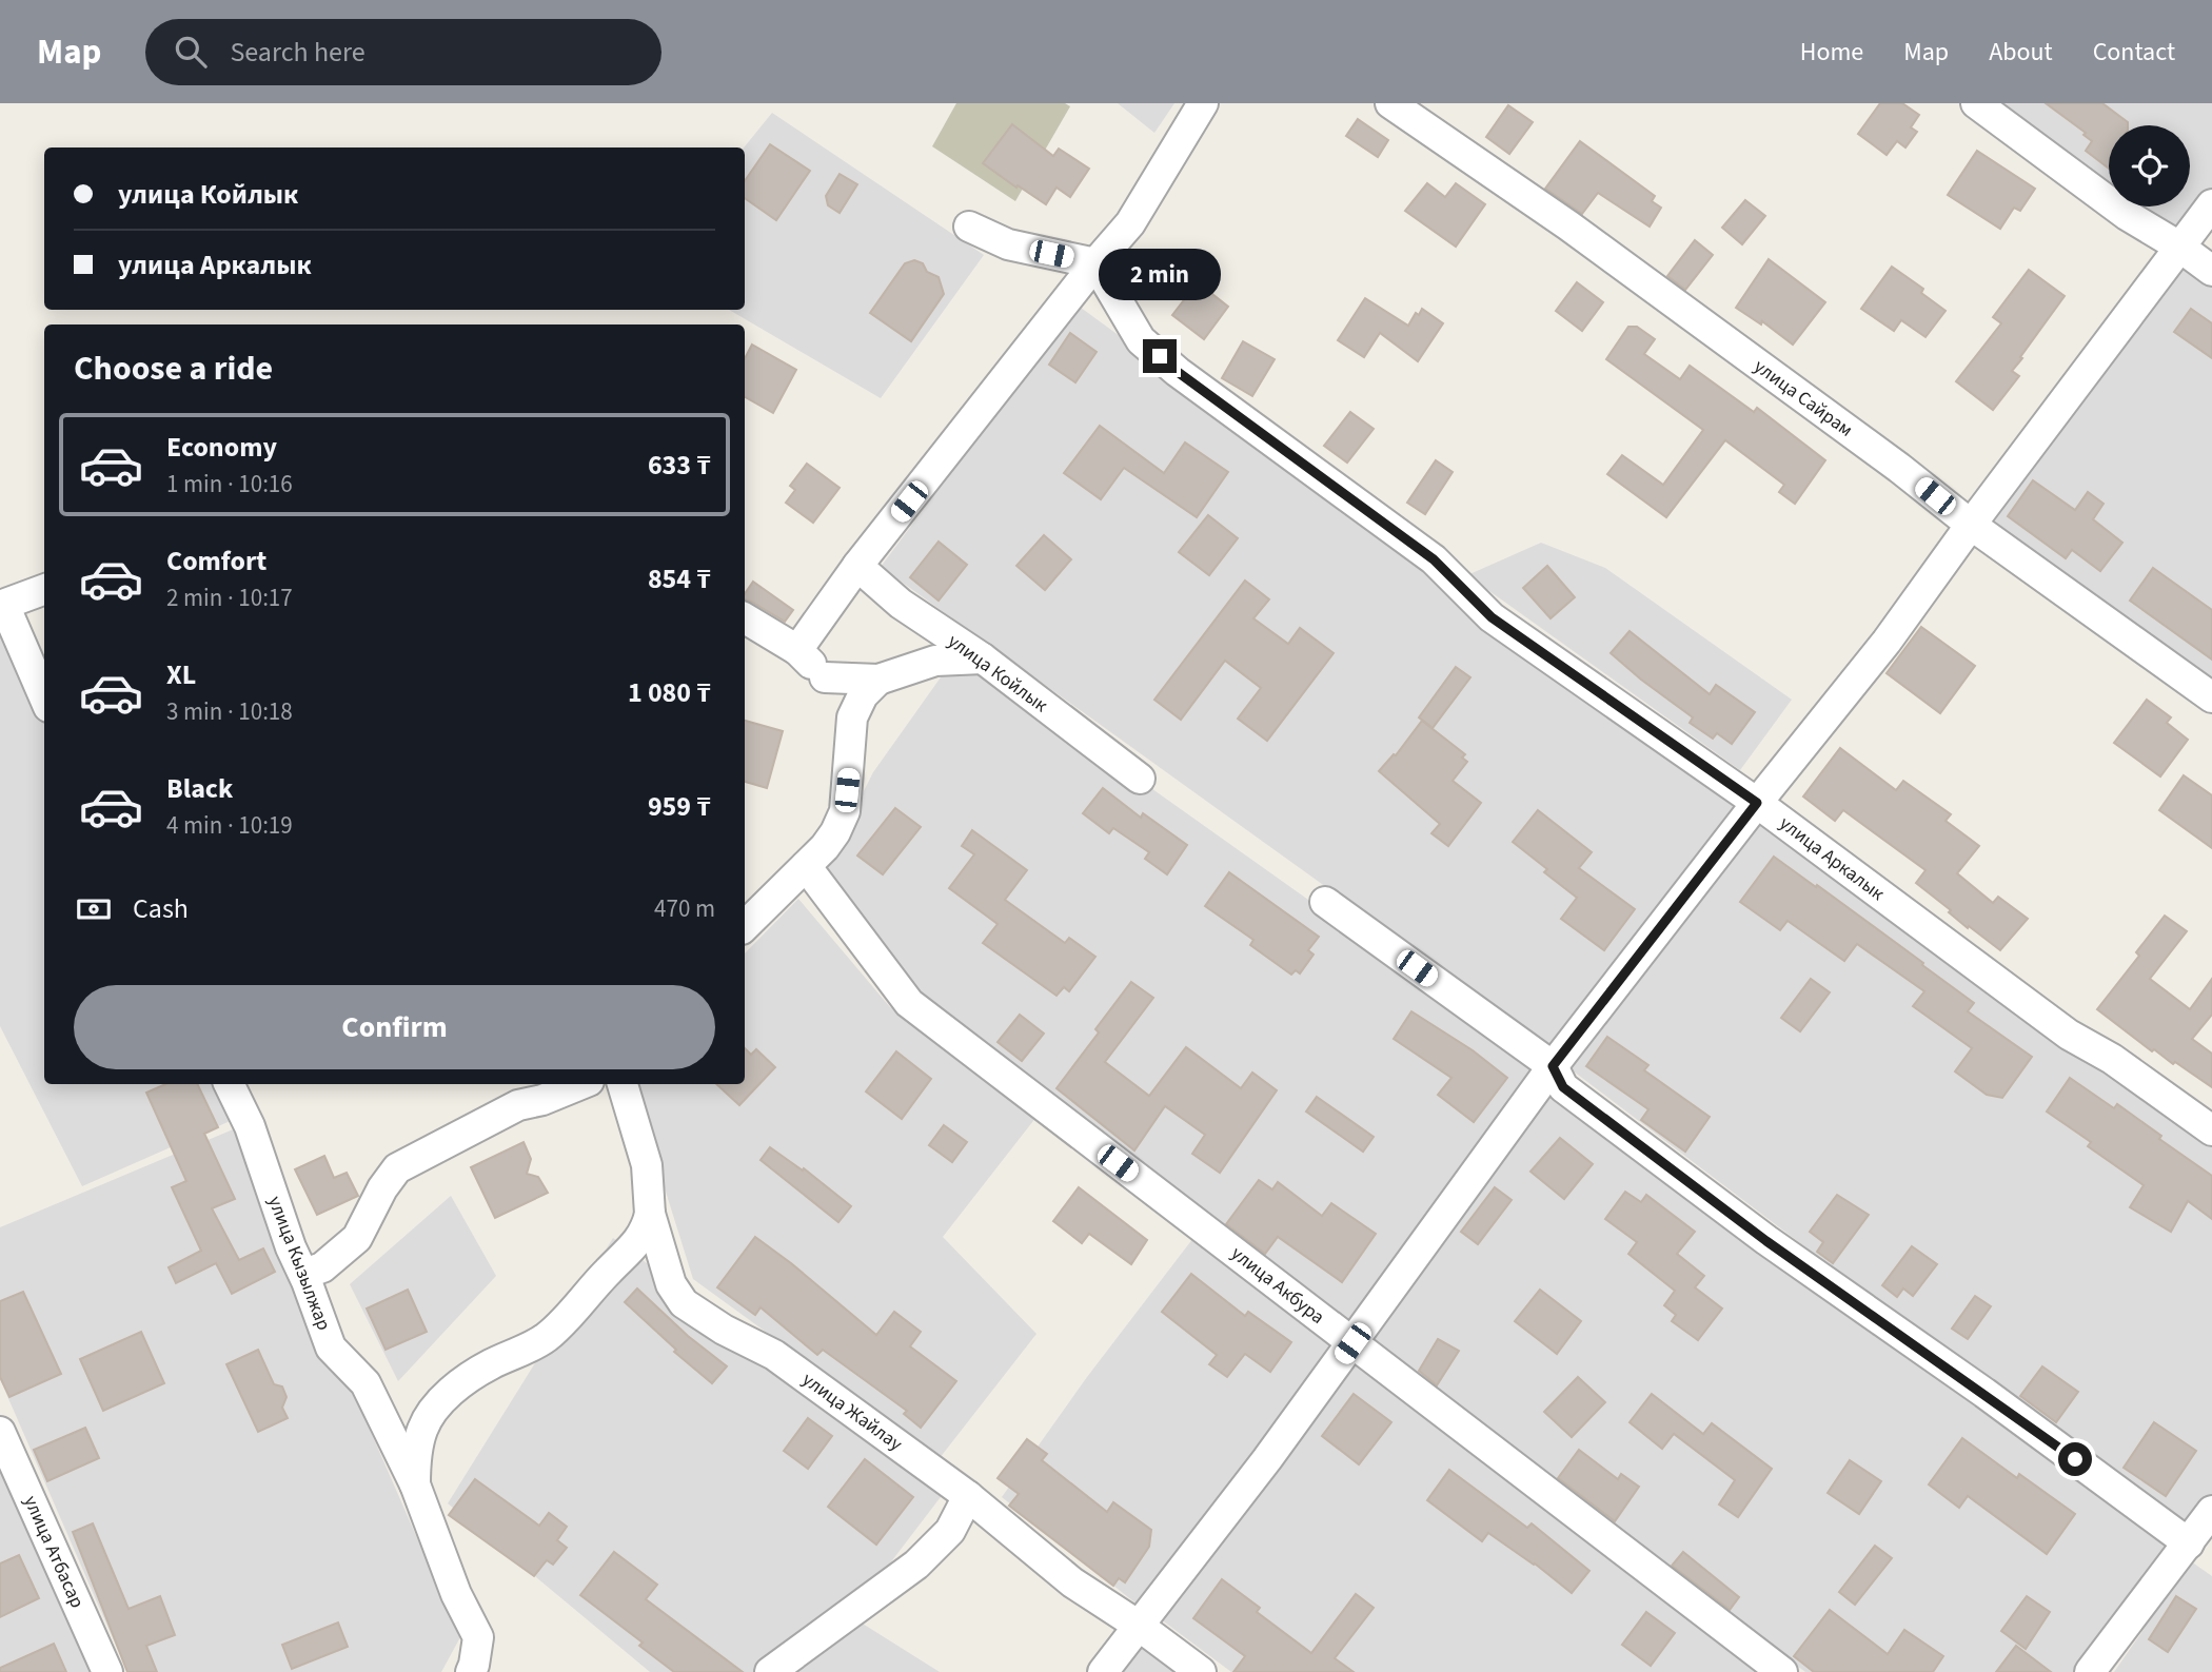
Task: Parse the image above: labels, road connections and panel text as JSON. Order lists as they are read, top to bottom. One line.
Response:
{"streets":{"street":["улица Сайрам","улица Койлык","улица Аркалык","улица Кызылжар","улица Акбура","улица Жайлау","улица Атбасар"]},"page":{"header":"Map","search":"Search here","nav":["Home","Map","About","Contact"],"banner":["улица Койлык","улица Аркалык"],"bubble":"2 min","heading":"Choose a ride","list":[{"name":"Economy","note":"1 min · 10:16","value":"633 ₸"},{"name":"Comfort","note":"2 min · 10:17","value":"854 ₸"},{"name":"XL","note":"3 min · 10:18","value":"1 080 ₸"},{"name":"Black","note":"4 min · 10:19","value":"959 ₸"}],"pay":["Cash","470 m"],"buttons":"Confirm"}}
